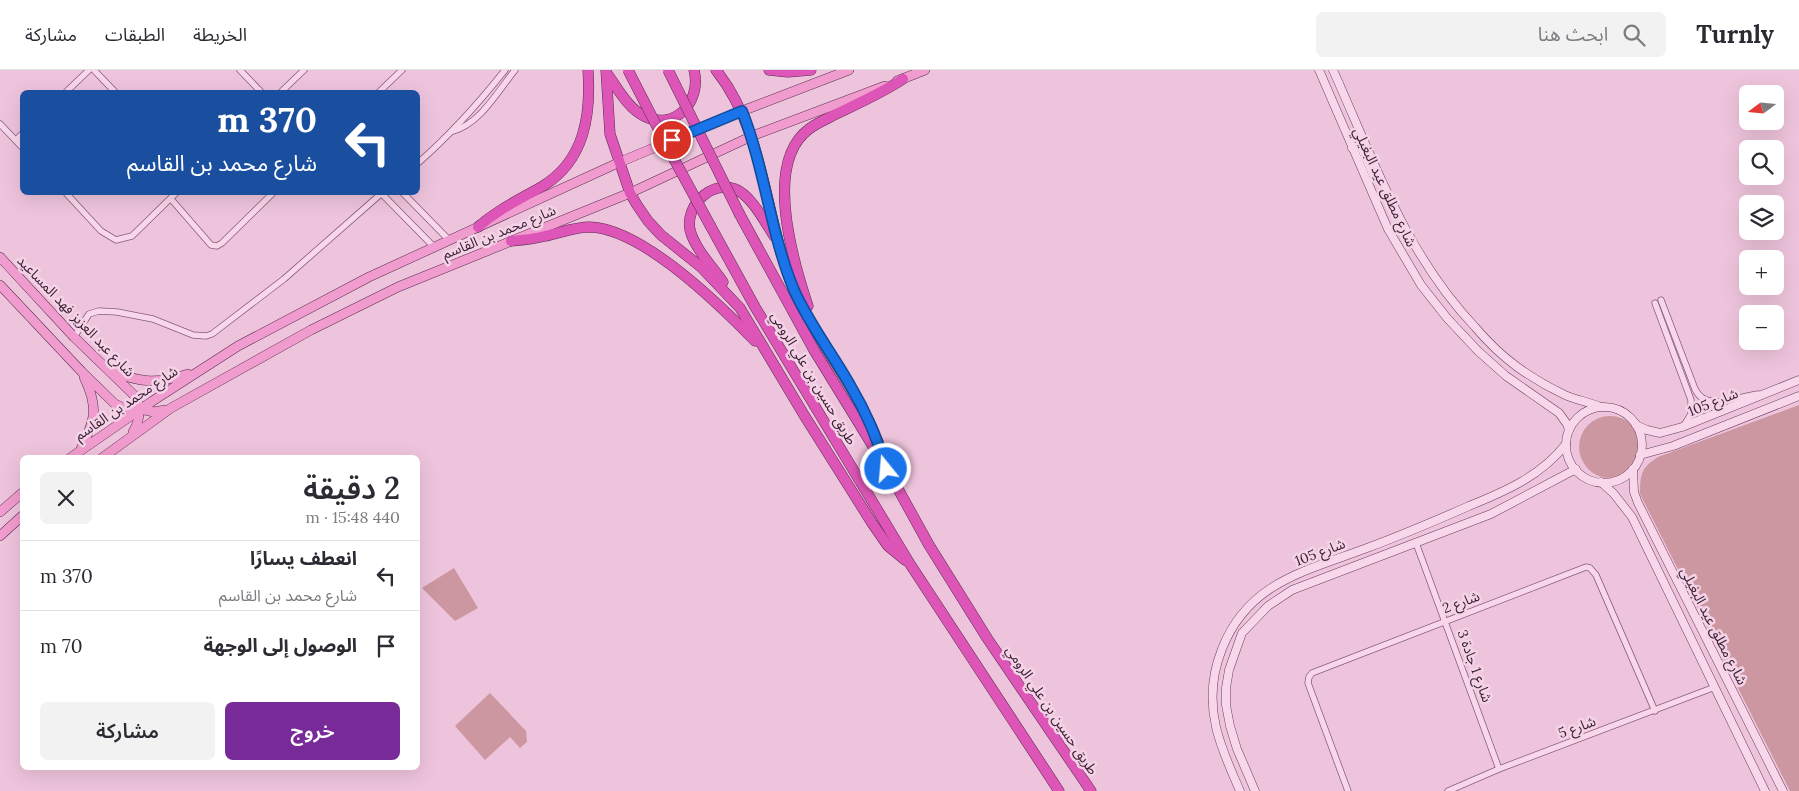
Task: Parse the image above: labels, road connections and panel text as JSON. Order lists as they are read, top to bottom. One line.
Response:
{"streets":{"highway":["طريق حسين بن علي الرومي"],"main road":["شارع محمد بن القاسم","شارع عبد العزيز فهد المساعيد"],"street":["شارع مطلق عيد البغيلي","شارع 105","شارع 2","شارع 1 جادة 3","شارع 5"]},"crossings":[["شارع مطلق عيد البغيلي","شارع 105"],["شارع مطلق عيد البغيلي","شارع 5"],["شارع محمد بن القاسم","شارع عبد العزيز فهد المساعيد"],["شارع 105","شارع 1 جادة 3"],["شارع 2","شارع 1 جادة 3"],["شارع 2","شارع 5"],["شارع 1 جادة 3","شارع 5"]],"north":"left","page":{"header":"Turnly","search":"ابحث هنا","nav":["الخريطة","الطبقات","مشاركة"],"map_buttons":["+","−"],"turn":["370 m","شارع محمد بن القاسم"],"heading":["2 دقيقة","440 m · 15:48"],"list":[{"name":"انعطف يسارًا","note":"شارع محمد بن القاسم","value":"370 m"},{"name":"الوصول إلى الوجهة","value":"70 m"}],"buttons":["خروج","مشاركة"]}}
